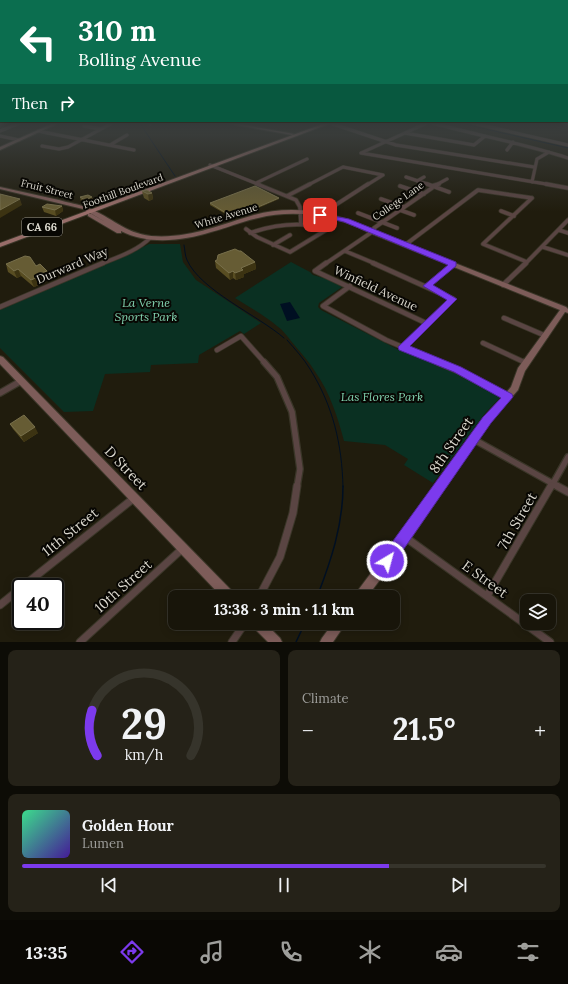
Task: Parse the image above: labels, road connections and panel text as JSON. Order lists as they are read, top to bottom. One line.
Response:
{"streets":{"main road":["Foothill Boulevard","CA 66"],"street":["Fruit Street","College Lane","White Avenue","Durward Way","Winfield Avenue","8th Street","D Street","7th Street","11th Street","E Street","10th Street"]},"crossings":[["Fruit Street","Foothill Boulevard"],["Fruit Street","White Avenue"],["Foothill Boulevard","White Avenue"],["College Lane","White Avenue"],["College Lane","Winfield Avenue"],["White Avenue","Durward Way"],["White Avenue","8th Street"],["8th Street","E Street"],["D Street","11th Street"],["D Street","10th Street"],["7th Street","E Street"]],"parks":["La Verne Sports Park","Las Flores Park"],"page":{"turn":["310 m","Bolling Avenue"],"then":"Then","limit":"40","trip":"13:38 · 3 min · 1.1 km","tile":"Climate","heat":["−","21.5°","+"],"song":["Golden Hour","Lumen"],"tabs":"13:35","gauge":["29","km/h"]}}
